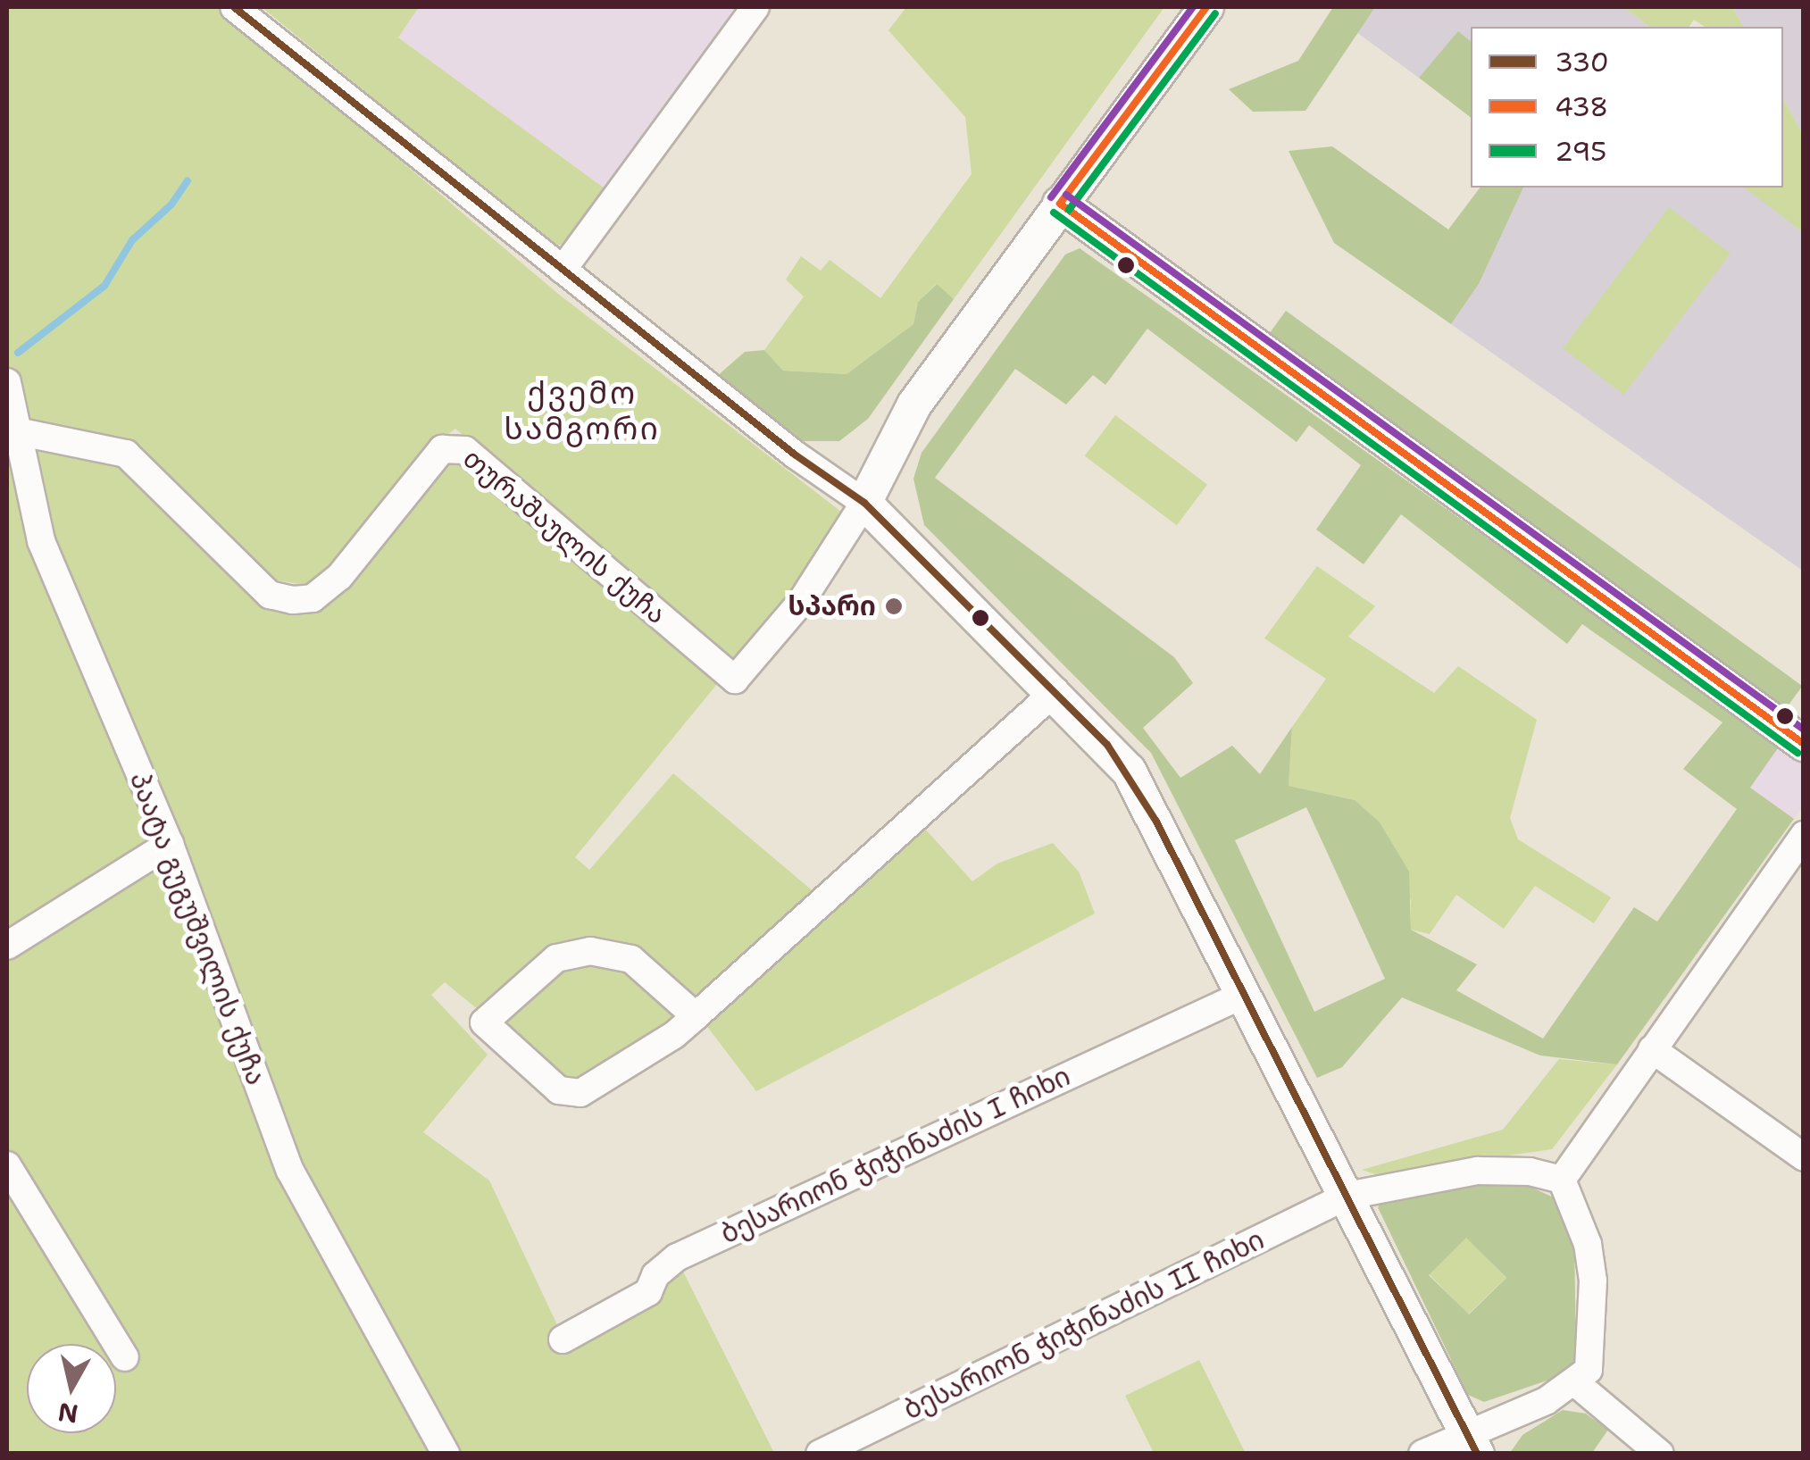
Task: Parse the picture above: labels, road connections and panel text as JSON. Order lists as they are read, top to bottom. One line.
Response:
{"streets":{"street":["თურაშაულის ქუჩა","პაატა გუგუშვილის ქუჩა","ბესარიონ ჭიჭინაძის I ჩიხი","ბესარიონ ჭიჭინაძის II ჩიხი"]},"crossings":[["თურაშაულის ქუჩა","პაატა გუგუშვილის ქუჩა"]],"districts":["ქვემო სამგორი"],"places":["სპარი"],"lines":["transit line 330","transit line 438","transit line 295"],"legend":["330","438","295"],"north":"bottom"}
